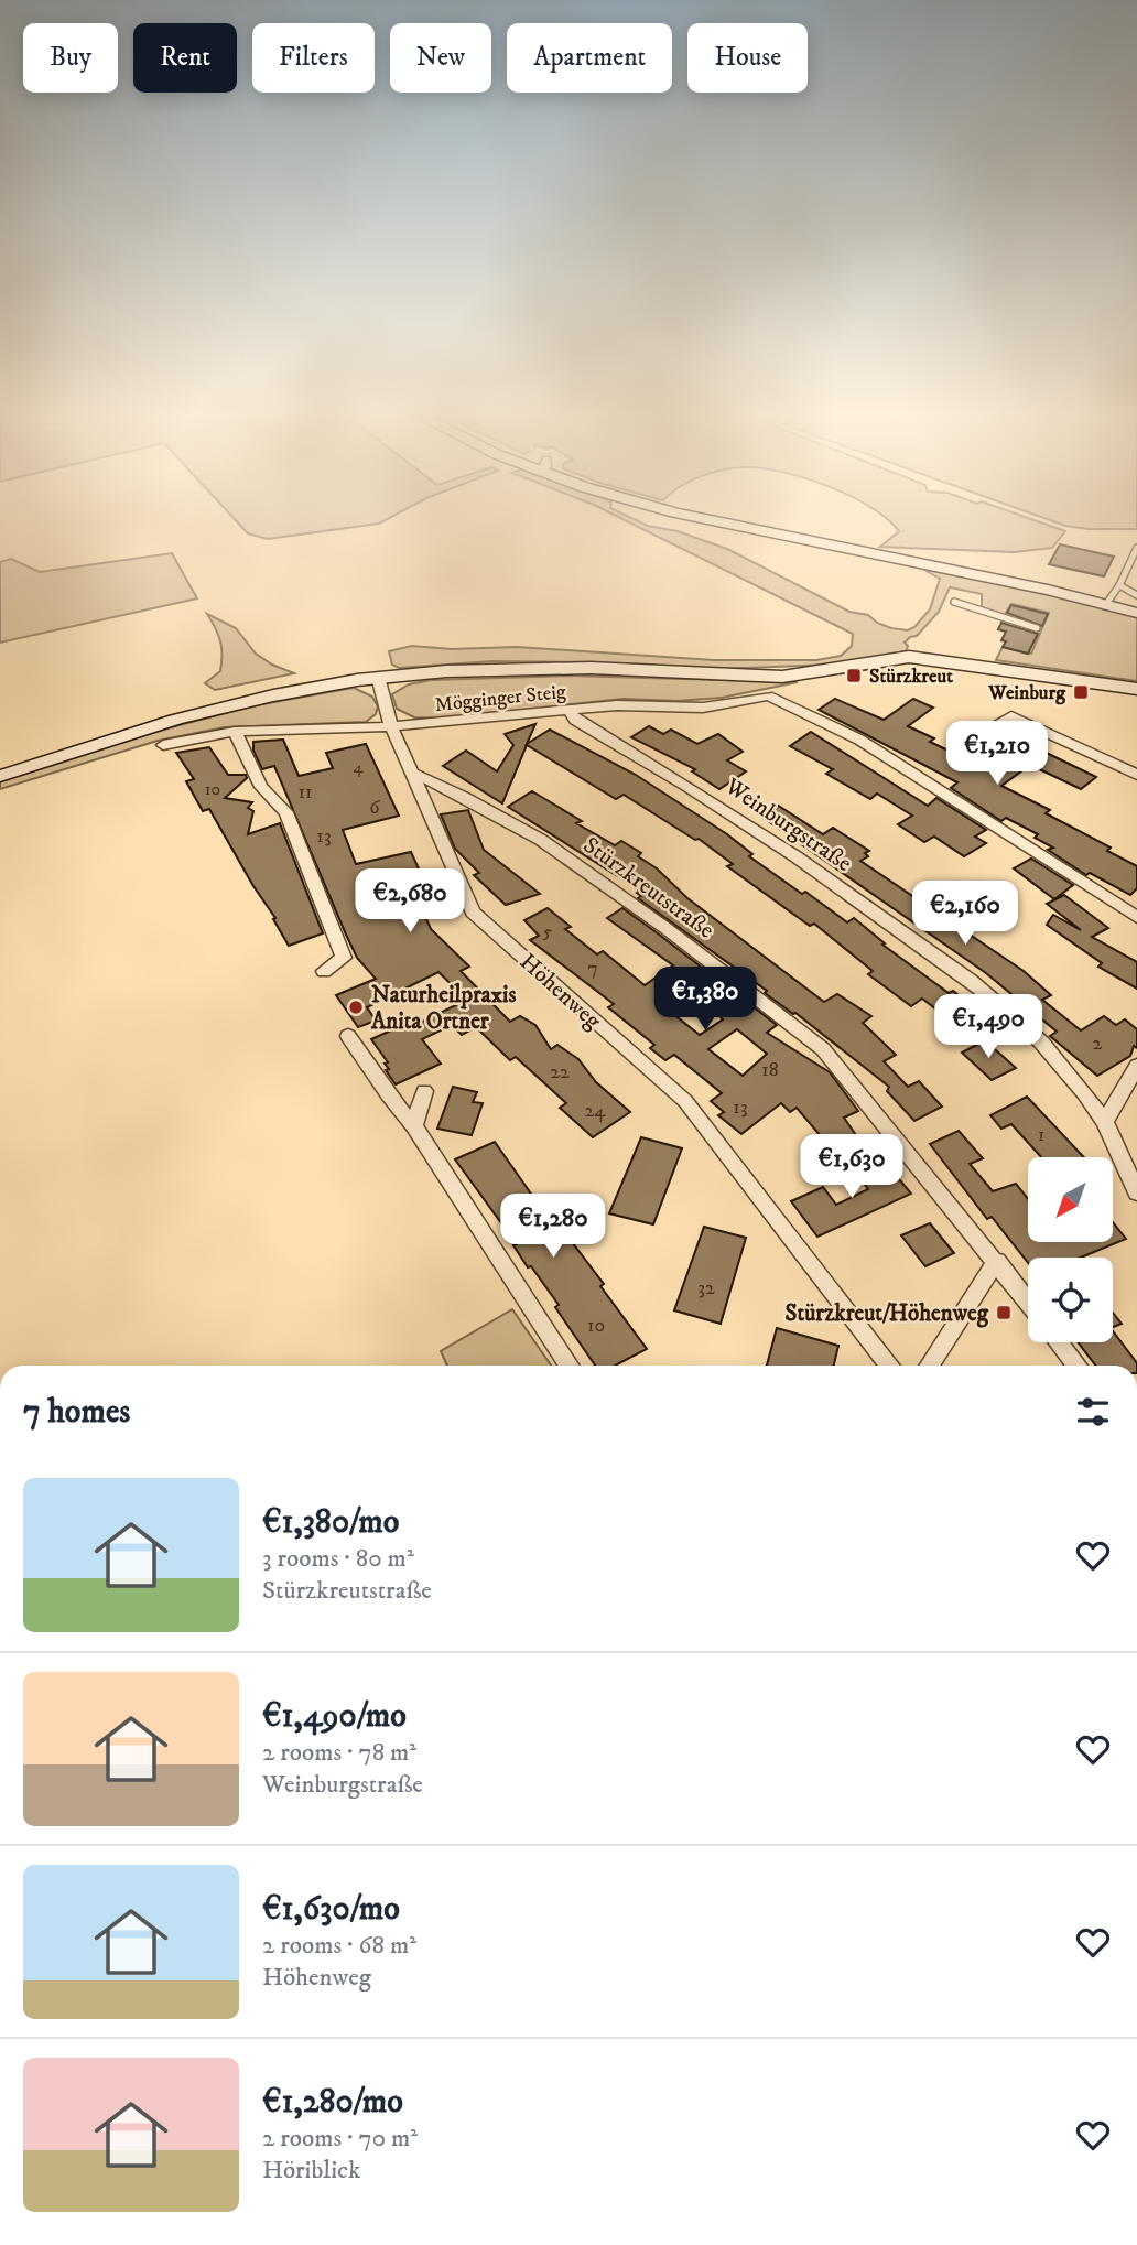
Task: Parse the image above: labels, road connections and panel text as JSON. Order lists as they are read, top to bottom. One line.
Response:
{"streets":{"street":["Mögginger Steig","Weinburgstraße","Stürzkreutstraße","Höhenweg"]},"crossings":[["Mögginger Steig","Weinburgstraße"],["Mögginger Steig","Höhenweg"],["Stürzkreutstraße","Höhenweg"]],"places":{"transit":["Stürzkreut","Weinburg","Stürzkreut/Höhenweg"],"other":["Naturheilpraxis Anita Ortner"]},"house_numbers":["4","10","11","6","13","5","7","2","18","22","13","24","1","32","10"],"north":"bottom left","page":{"chip":["Buy","Rent","Filters","New","Apartment","House"],"price":["€1,210","€2,680","€2,160","€1,380","€1,490","€1,630","€1,280"],"heading":"7 homes","list":[{"name":"€1,380/mo","note":"3 rooms · 80 m² · Stürzkreutstraße"},{"name":"€1,490/mo","note":"2 rooms · 78 m² · Weinburgstraße"},{"name":"€1,630/mo","note":"2 rooms · 68 m² · Höhenweg"},{"name":"€1,280/mo","note":"2 rooms · 70 m² · Höriblick"}]}}
